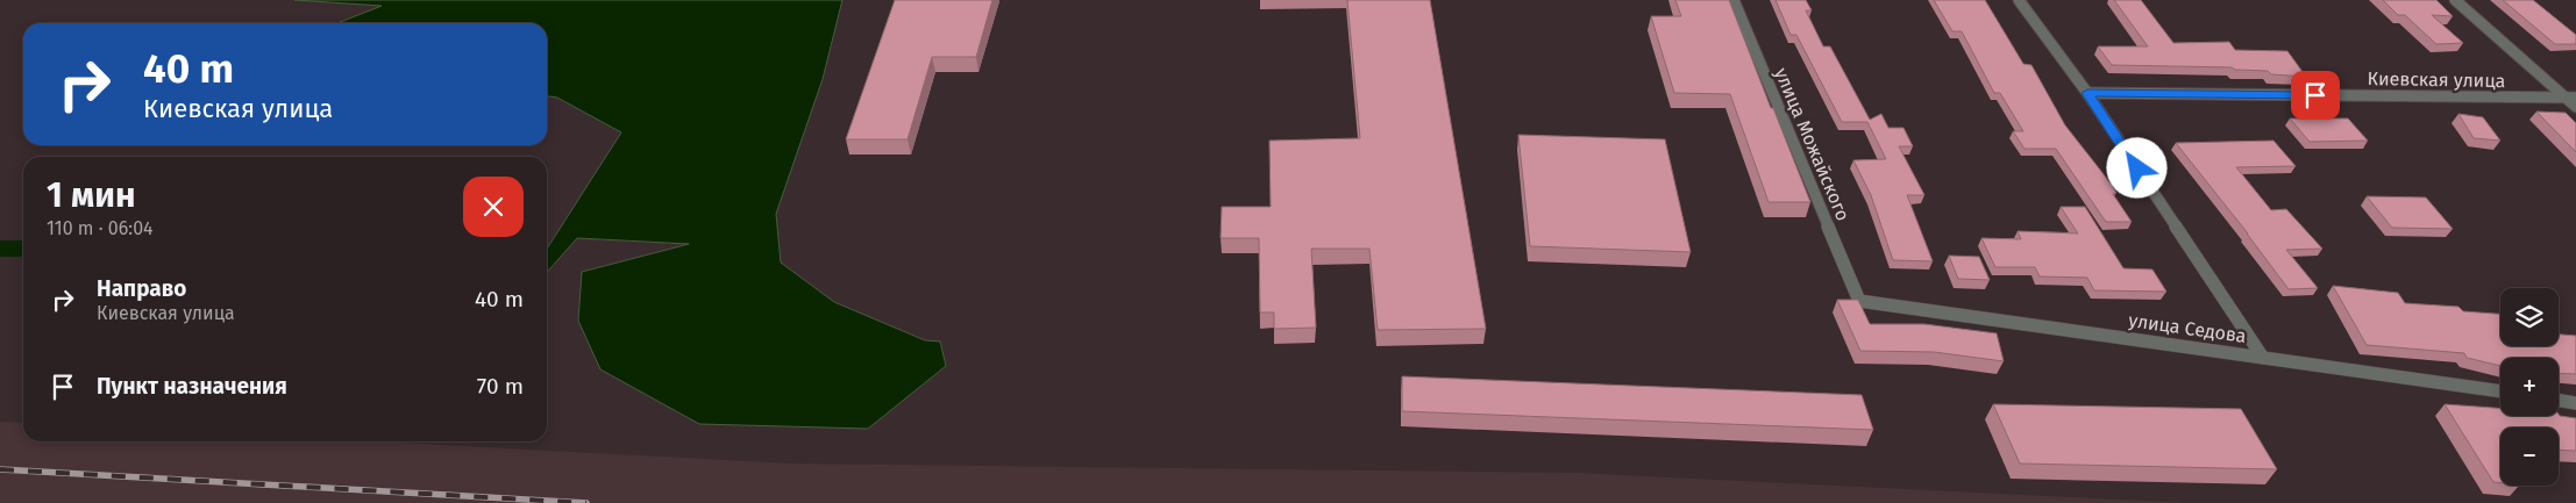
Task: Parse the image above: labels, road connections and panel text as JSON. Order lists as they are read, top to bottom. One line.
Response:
{"streets":{"street":["Киевская улица","улица Можайского","улица Седова"]},"crossings":[["улица Можайского","улица Седова"]],"page":{"turn":["40 m","Киевская улица"],"heading":["1 мин","110 m · 06:04"],"list":[{"name":"Направо","note":"Киевская улица","value":"40 m"},{"name":"Пункт назначения","value":"70 m"}],"map_buttons":["+","−"]}}
